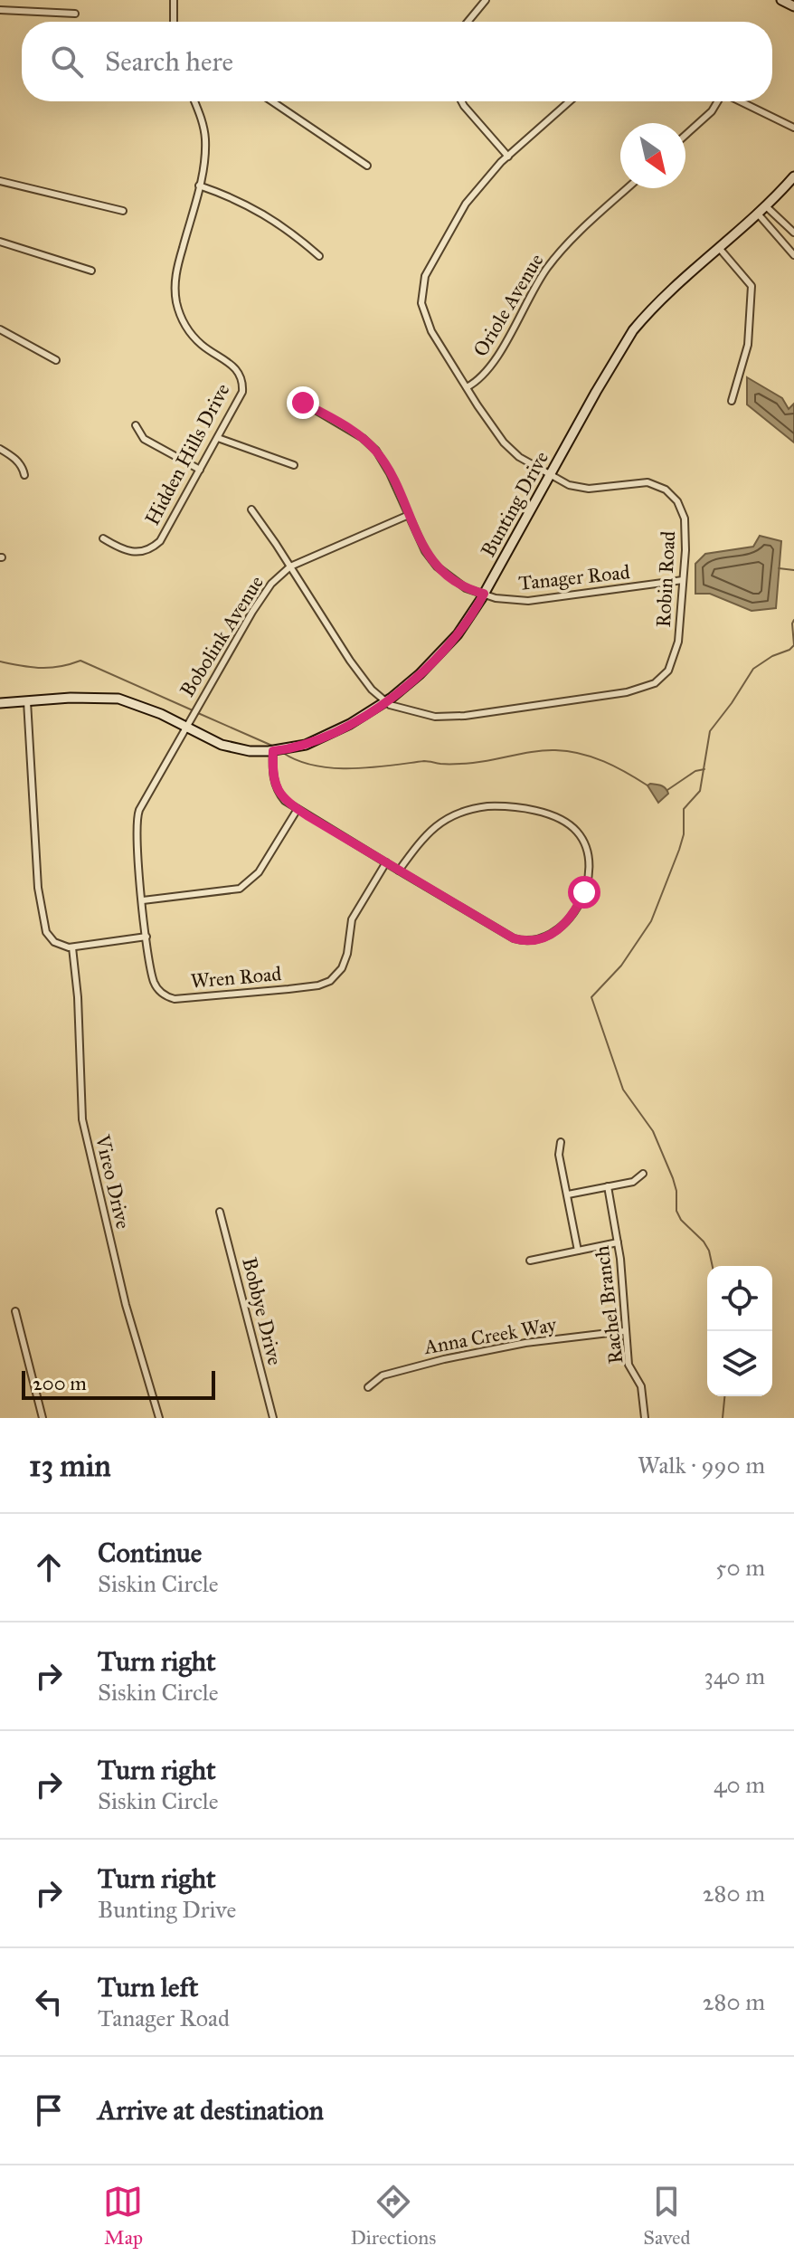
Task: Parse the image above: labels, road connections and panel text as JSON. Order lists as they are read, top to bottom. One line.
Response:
{"streets":{"street":["Oriole Avenue","Hidden Hills Drive","Bunting Drive","Tanager Road","Robin Road","Bobolink Avenue","Wren Road","Vireo Drive","Rachel Branch","Bobbye Drive","Anna Creek Way"]},"crossings":[["Oriole Avenue","Robin Road"],["Bunting Drive","Tanager Road"],["Bunting Drive","Robin Road"],["Bunting Drive","Bobolink Avenue"],["Bunting Drive","Wren Road"],["Tanager Road","Robin Road"],["Tanager Road","Bobolink Avenue"],["Robin Road","Bobolink Avenue"],["Bobolink Avenue","Wren Road"],["Rachel Branch","Anna Creek Way"]],"scale_bar":"200 m","north":"bottom right","page":{"search":"Search here","scale":"200 m","heading":["13 min","Walk · 990 m"],"list":[["Continue","Siskin Circle","50 m"],["Turn right","Siskin Circle","340 m"],["Turn right","Siskin Circle","40 m"],["Turn right","Bunting Drive","280 m"],["Turn left","Tanager Road","280 m"],"Arrive at destination"],"nav":["Map","Directions","Saved"]}}
